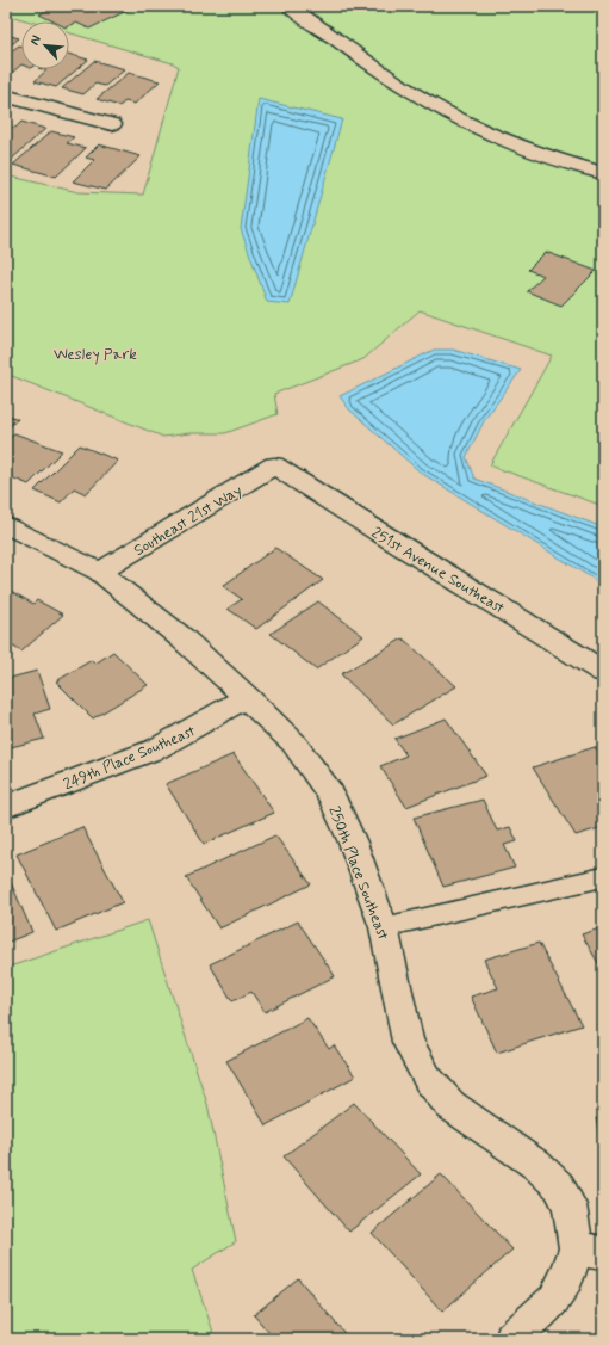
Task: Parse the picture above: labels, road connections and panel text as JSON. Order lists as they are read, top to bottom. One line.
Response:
{"streets":{"street":["Southeast 21st Way","251st Avenue Southeast","249th Place Southeast","250th Place Southeast"]},"crossings":[["Southeast 21st Way","251st Avenue Southeast"],["Southeast 21st Way","250th Place Southeast"],["249th Place Southeast","250th Place Southeast"]],"parks":["Wesley Park"],"north":"top left"}
